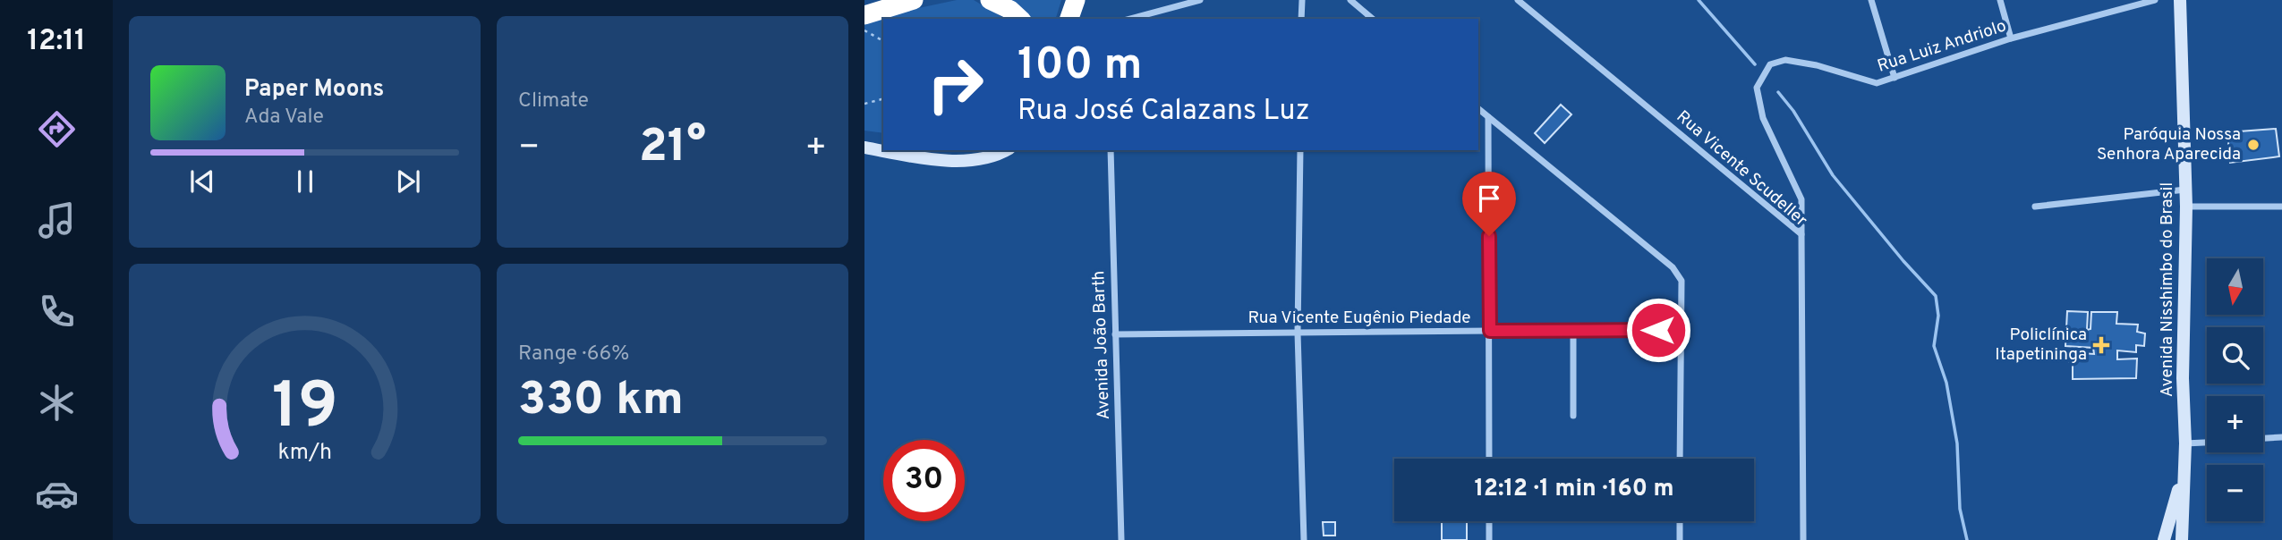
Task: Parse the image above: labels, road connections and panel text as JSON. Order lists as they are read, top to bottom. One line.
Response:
{"streets":{"main road":["Avenida Nisshimbo do Brasil"],"street":["Rua Luiz Andriolo","Rua Vicente Scudeller","Rua Vicente Eugênio Piedade","Avenida João Barth"]},"crossings":[["Rua Luiz Andriolo","Rua Vicente Scudeller"],["Rua Vicente Eugênio Piedade","Avenida João Barth"]],"places":{"other":["Paróquia Nossa Senhora Aparecida"],"health":["Policlínica Itapetininga"]},"north":"bottom","page":{"tabs":"12:11","tile":["Climate",["Range · 66%","330 km"]],"turn":["100 m","Rua José Calazans Luz"],"song":["Paper Moons","Ada Vale"],"heat":["−","21°","+"],"map_buttons":["+","−"],"limit":"30","trip":"12:12 · 1 min · 160 m","gauge":["19","km/h"]}}
